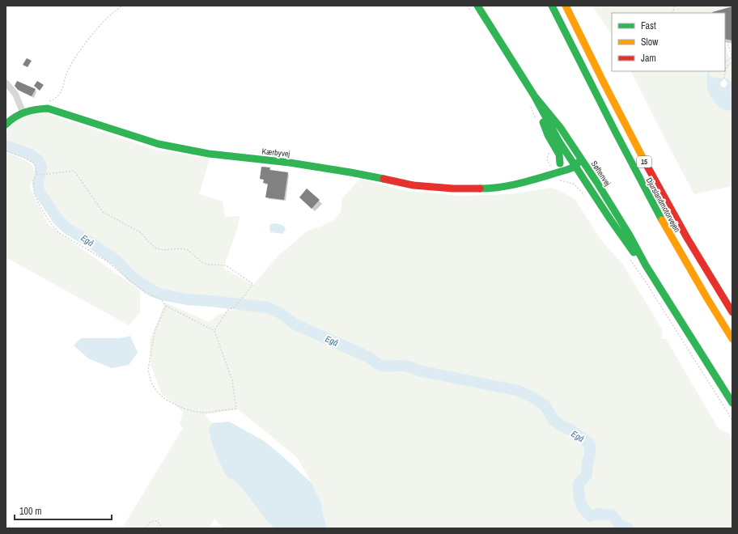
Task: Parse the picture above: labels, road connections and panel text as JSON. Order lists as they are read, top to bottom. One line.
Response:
{"streets":{"main road":["Kærbyvej","15","Søftenvej","Djurslandmotorvejen"]},"water":["Egå"],"legend":["Fast","Slow","Jam"],"scale_bar":"100 m"}
